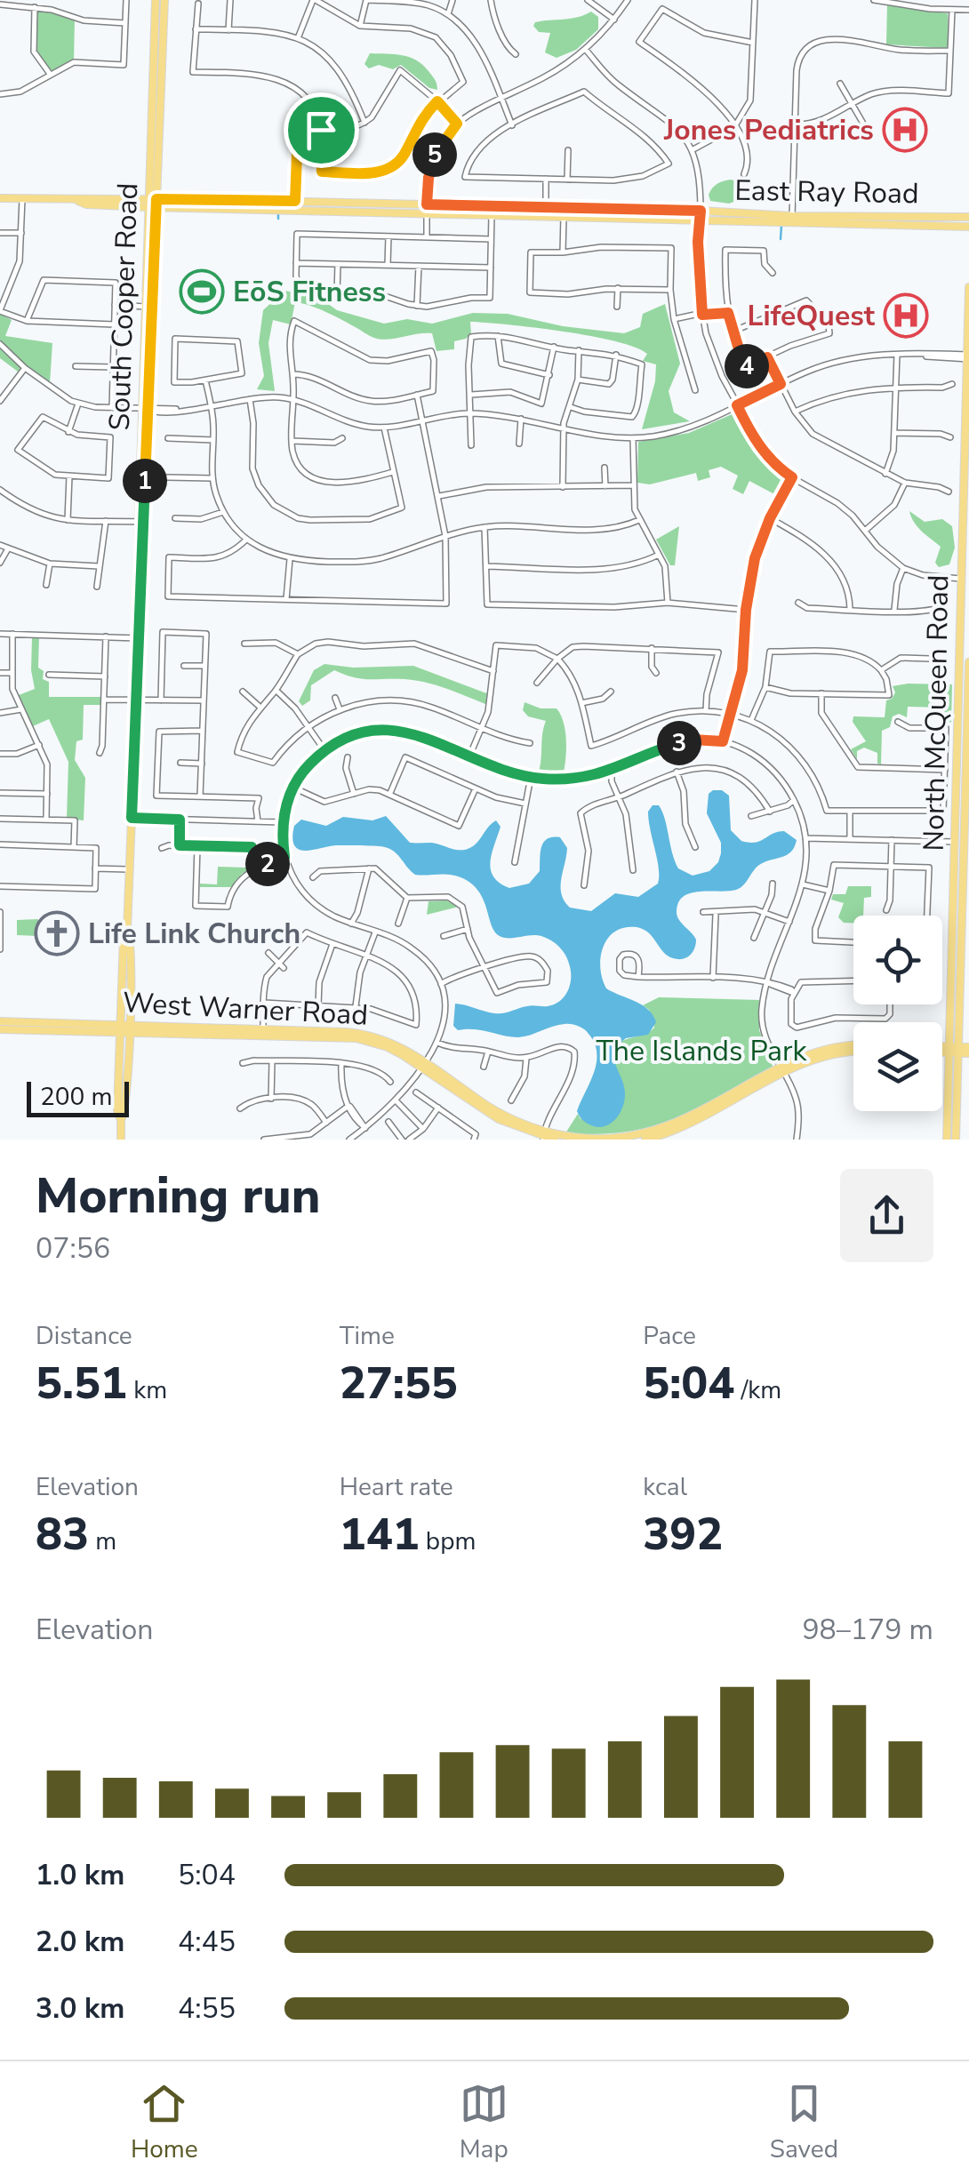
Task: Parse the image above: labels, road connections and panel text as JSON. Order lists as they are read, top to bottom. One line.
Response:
{"streets":{"main road":["East Ray Road","South Cooper Road","North McQueen Road","West Warner Road"]},"crossings":[["East Ray Road","South Cooper Road"],["South Cooper Road","West Warner Road"]],"parks":["The Islands Park"],"places":{"hospital":["Jones Pediatrics","LifeQuest"],"sports":["EōS Fitness"],"church":["Life Link Church"]},"scale_bar":"200 m","page":{"pins":["5","4","1","3","2"],"scale":"200 m","heading":["Morning run","07:56"],"stats":[["Distance","5.51 km"],["Time","27:55"],["Pace","5:04 /km"],["Elevation","83 m"],["Heart rate","141 bpm"],["kcal","392"]],"chart":["Elevation","98–179 m"],"list":[{"name":"1.0 km","note":"5:04"},{"name":"2.0 km","note":"4:45"},{"name":"3.0 km","note":"4:55"}],"tabs":["Home","Map","Saved"]}}
